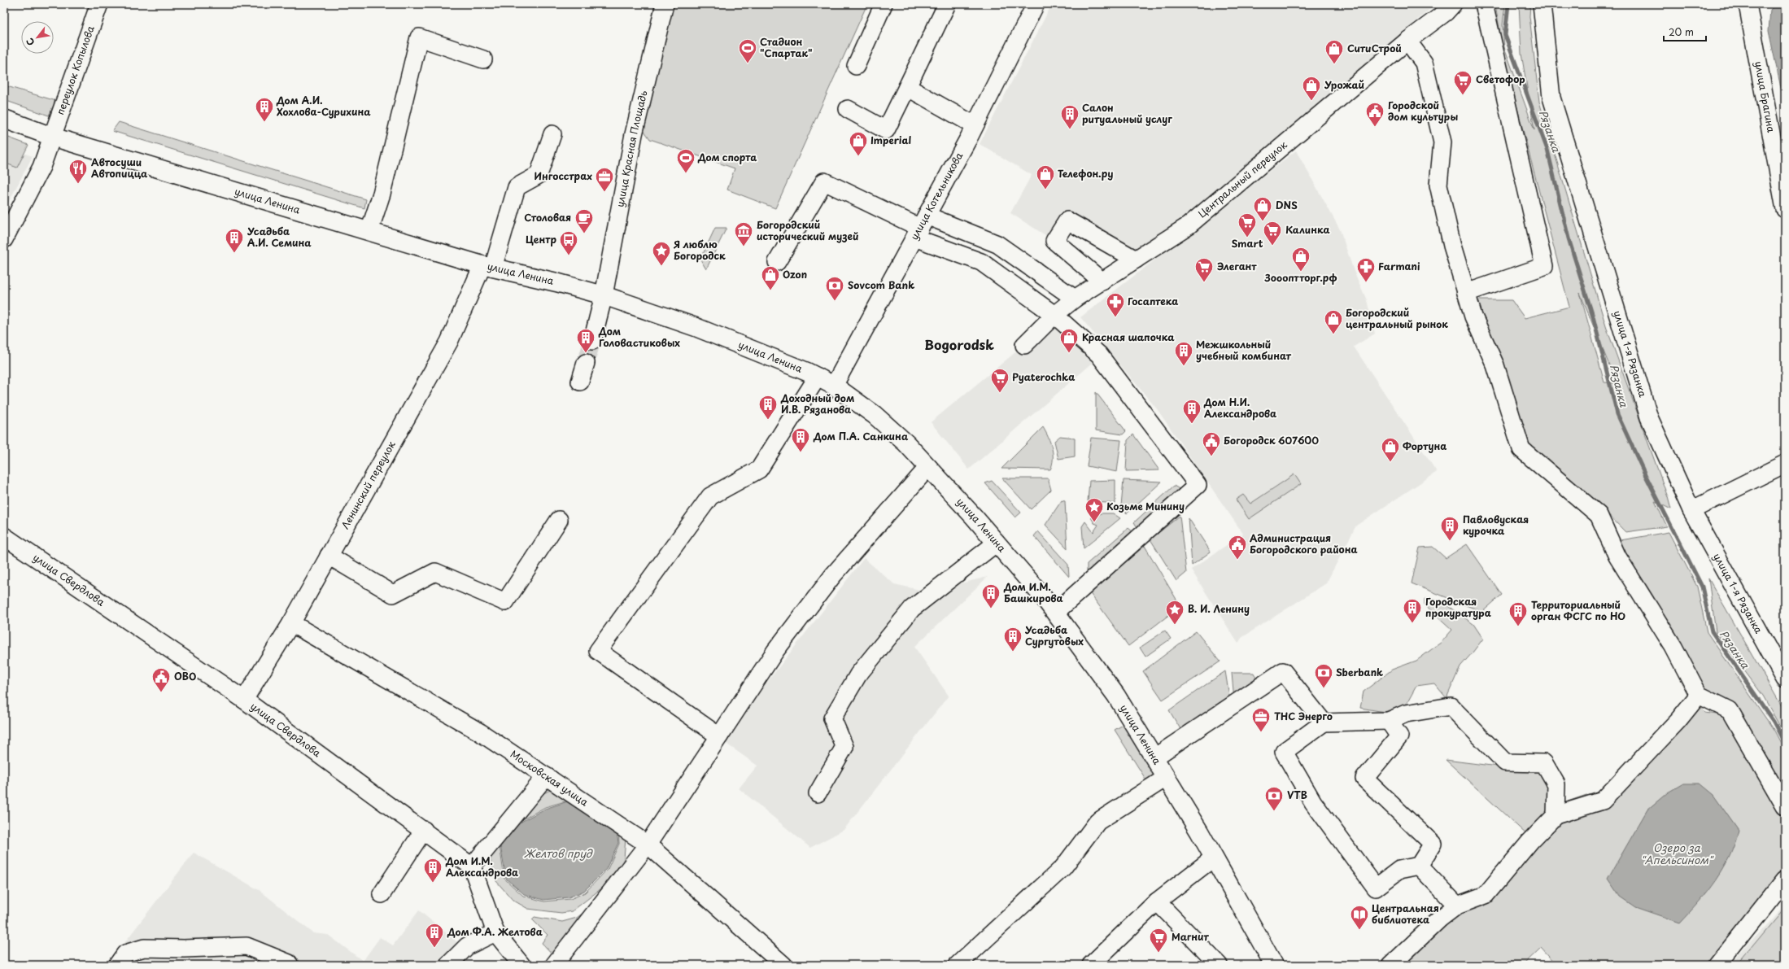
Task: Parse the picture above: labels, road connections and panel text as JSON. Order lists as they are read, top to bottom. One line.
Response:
{"streets":{"main road":["улица Ленина"],"street":["переулок Копылова","улица Брагина","улица Красная Площадь","Центральный переулок","улица Котельникова","улица 1-я Рязанка","Ленинский переулок","улица Свердлова","Московская улица"]},"crossings":[["переулок Копылова","улица Ленина"],["улица Красная Площадь","улица Ленина"],["улица Котельникова","улица Ленина"],["улица Ленина","Ленинский переулок"],["Ленинский переулок","улица Свердлова"],["Ленинский переулок","Московская улица"]],"districts":["Bogorodsk"],"water":["Рязанка","Озеро за \"Апельсином\"","Желтов пруд"],"places":{"sports":["Стадион \"Спартак\"","Дом спорта"],"shop":["СитиСтрой","Урожай","Imperial","Телефон.ру","DNS","Зоооптторг.рф","Ozon","Богородский центральный рынок","Красная шапочка","Фортуна"],"supermarket":["Светофор","Smart","Калинка","Элегант","Pyaterochka","Магнит"],"building":["Дом А.И. Хохлова-Сурихина","Салон ритуальный услуг","Усадьба А.И. Семина","Дом Головастиковых","Межшкольный учебный комбинат","Доходный дом И.В. Рязанова","Дом Н.И. Александрова","Дом П.А. Санкина","Павловуская курочка","Дом И.М. Башкирова","Городская прокуратура","Территориальный орган ФСГС по НО","Усадьба Сургутовых","Дом И.М. Александрова","Дом Ф.А. Желтова"],"public building":["Городской дом культуры","Богородск 607600","Администрация Богородского района","ОВО"],"restaurant":["Автосуши Автопицца"],"office":["Ингосстрах","ТНС Энерго"],"cafe":["Столовая"],"museum":["Богородский исторический музей"],"bus stop":["Центр"],"place":["Я люблю Богородск","Козьме Минину","В. И. Ленину"],"pharmacy":["Farmani","Госаптека"],"bank":["Sovcom Bank","Sberbank","VTB"],"library":["Центральная библиотека"]},"scale_bar":"20 m","north":"bottom left"}
